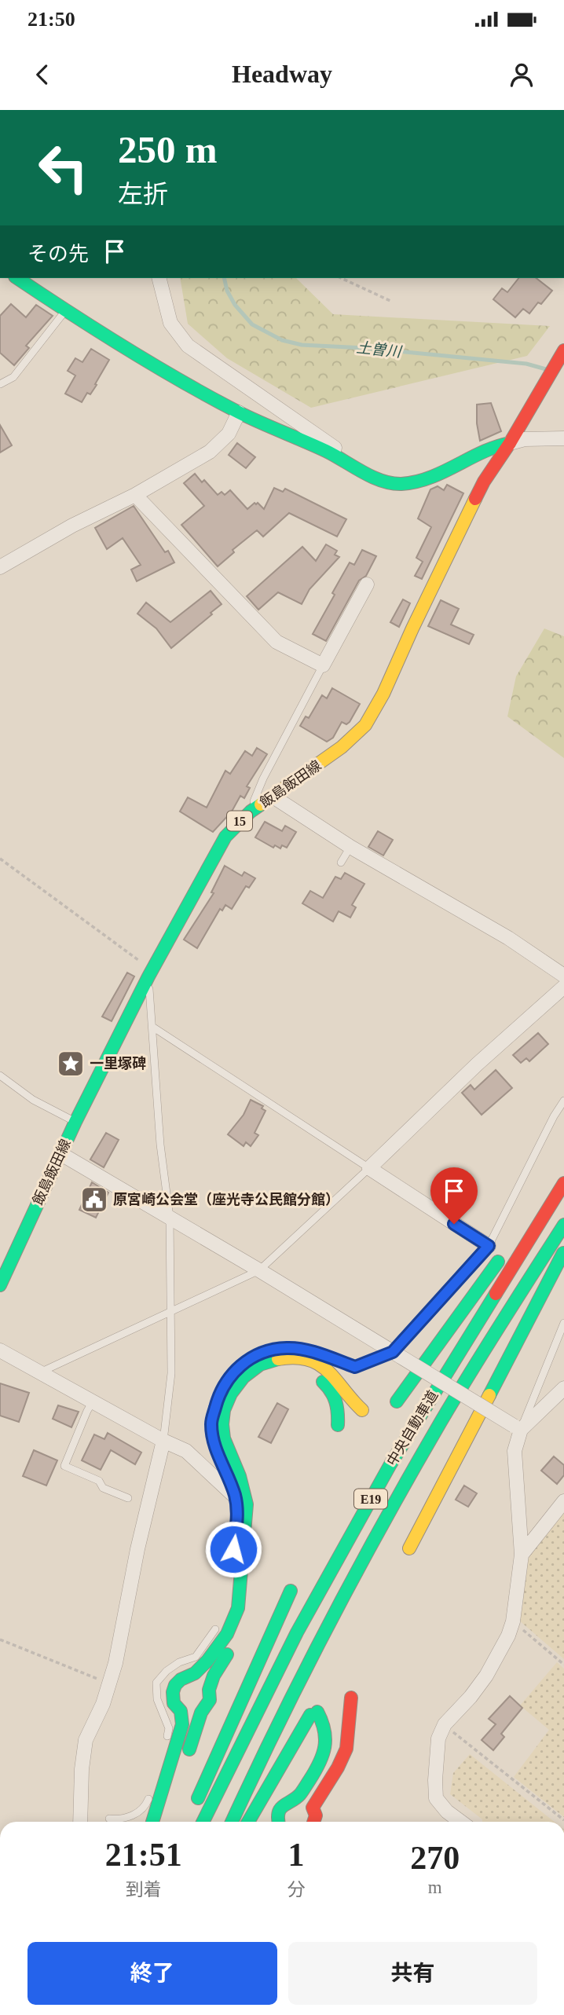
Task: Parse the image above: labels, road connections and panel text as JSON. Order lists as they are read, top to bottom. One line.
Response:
{"streets":{"main road":["飯島飯田線","15","中央自動車道","E19"]},"water":["土曽川"],"places":{"place":["一里塚碑"],"public building":["原宮崎公会堂（座光寺公民館分館）"]},"page":{"status":"21:50","header":"Headway","turn":["250 m","左折"],"then":"その先","eta":["21:51","到着","1","分","270","m"],"buttons":["終了","共有"]}}
